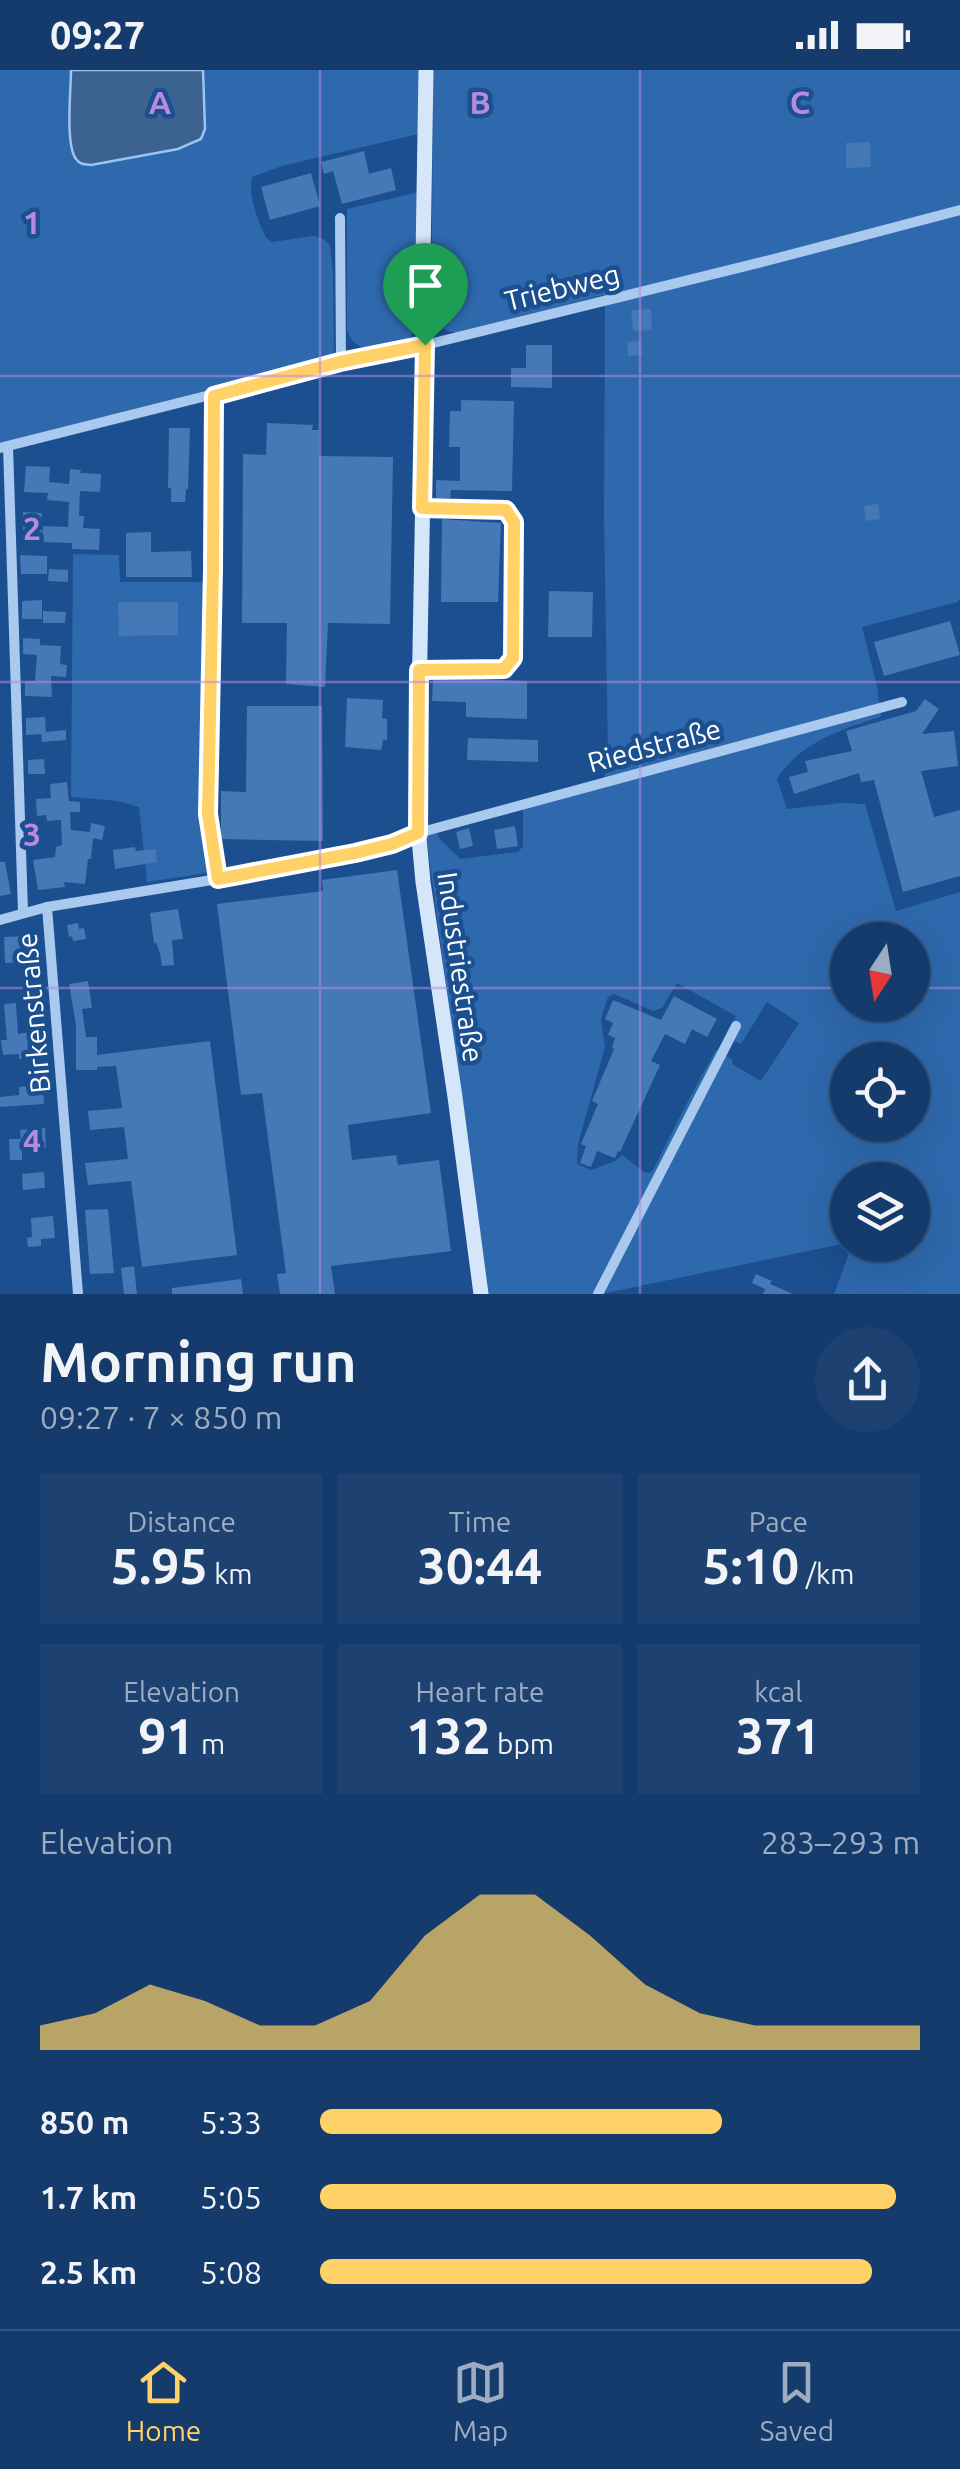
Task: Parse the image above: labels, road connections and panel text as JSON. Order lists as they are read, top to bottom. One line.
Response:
{"streets":{"street":["Triebweg","Riedstraße","Industriestraße","Birkenstraße"]},"crossings":[["Triebweg","Industriestraße"],["Riedstraße","Industriestraße"]],"north":"bottom","page":{"status":"09:27","heading":["Morning run","09:27 · 7 × 850 m"],"stats":[["Distance","5.95 km"],["Time","30:44"],["Pace","5:10 /km"],["Elevation","91 m"],["Heart rate","132 bpm"],["kcal","371"]],"chart":["Elevation","283–293 m"],"list":[{"name":"850 m","note":"5:33"},{"name":"1.7 km","note":"5:05"},{"name":"2.5 km","note":"5:08"}],"tabs":["Home","Map","Saved"]},"grid":{"columns":["A","B","C"],"rows":["1","2","3","4"]}}
